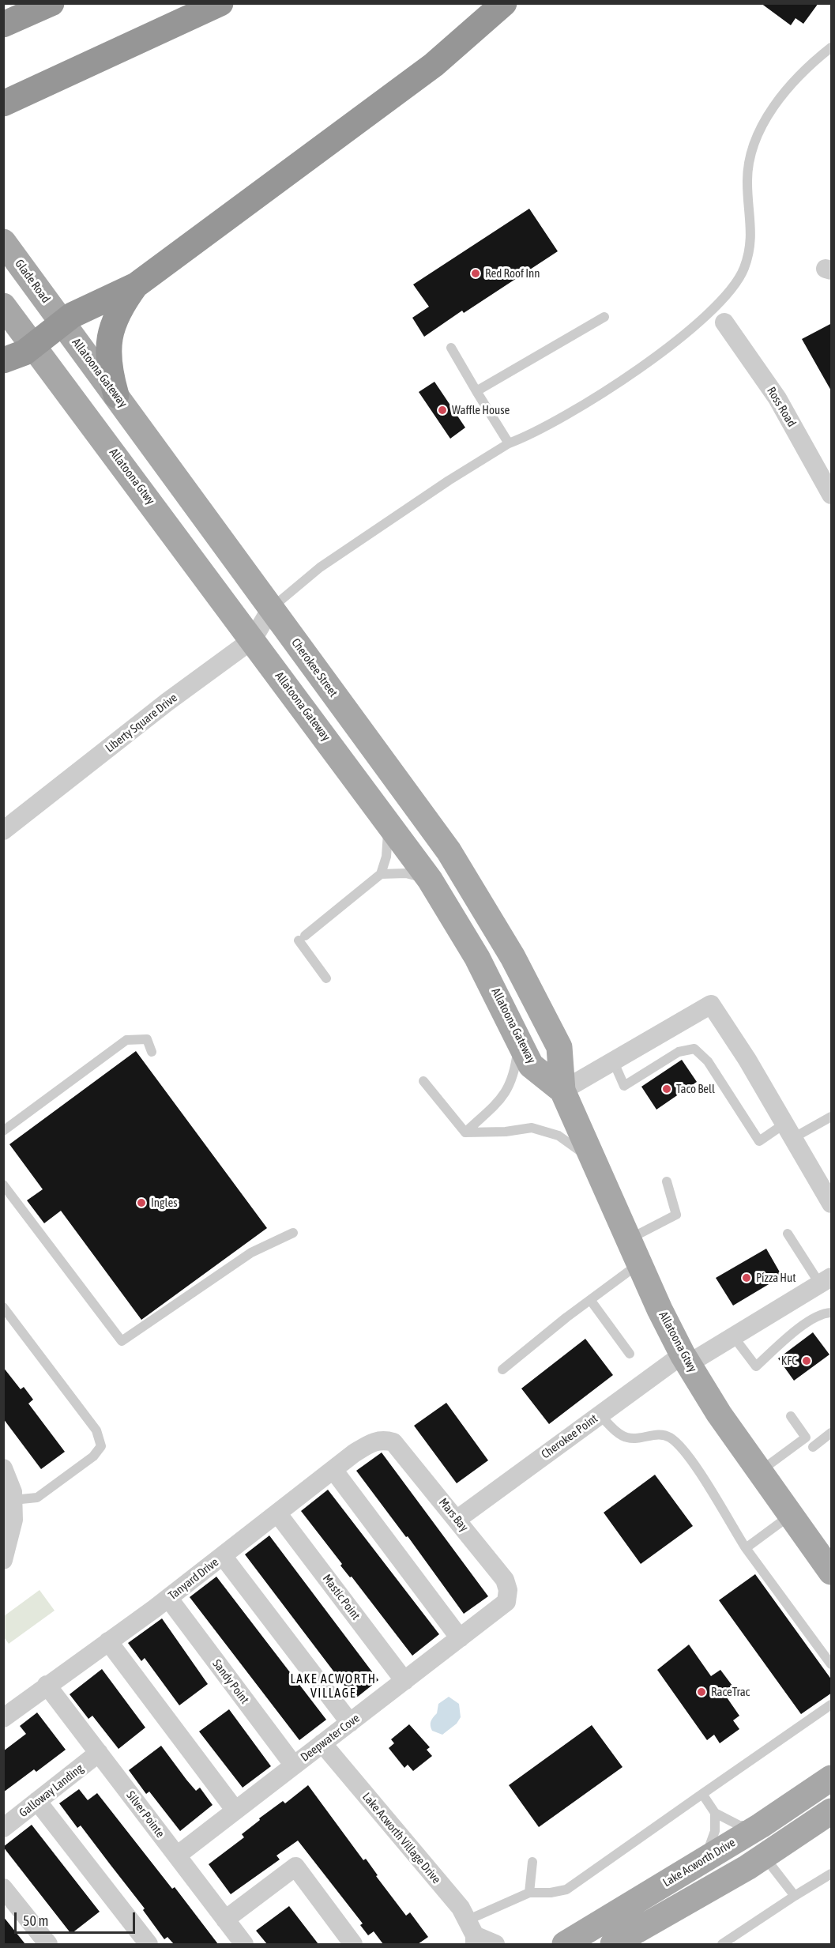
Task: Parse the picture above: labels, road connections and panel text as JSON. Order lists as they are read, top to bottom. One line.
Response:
{"streets":{"main road":["Glade Road","Allatoona Gateway","Allatoona Gtwy","Cherokee Street","Lake Acworth Drive"],"street":["Ross Road","Liberty Square Drive","Cherokee Point","Mars Bay","Tanyard Drive","Mastic Point","Sandy Point","Deepwater Cove","Galloway Landing","Silver Pointe","Lake Acworth Village Drive"]},"crossings":[["Glade Road","Allatoona Gateway"],["Allatoona Gateway","Allatoona Gtwy"],["Allatoona Gateway","Cherokee Street"],["Allatoona Gateway","Liberty Square Drive"],["Allatoona Gtwy","Cherokee Street"],["Allatoona Gtwy","Cherokee Point"],["Cherokee Street","Liberty Square Drive"],["Cherokee Point","Mars Bay"],["Mars Bay","Tanyard Drive"],["Mars Bay","Deepwater Cove"],["Tanyard Drive","Mastic Point"],["Tanyard Drive","Sandy Point"],["Tanyard Drive","Silver Pointe"],["Mastic Point","Deepwater Cove"],["Sandy Point","Deepwater Cove"],["Deepwater Cove","Silver Pointe"],["Deepwater Cove","Lake Acworth Village Drive"],["Galloway Landing","Silver Pointe"]],"districts":["LAKE ACWORTH VILLAGE"],"places":["Red Roof Inn","Waffle House","Taco Bell","Ingles","Pizza Hut","KFC","RaceTrac"],"scale_bar":"50 m"}
